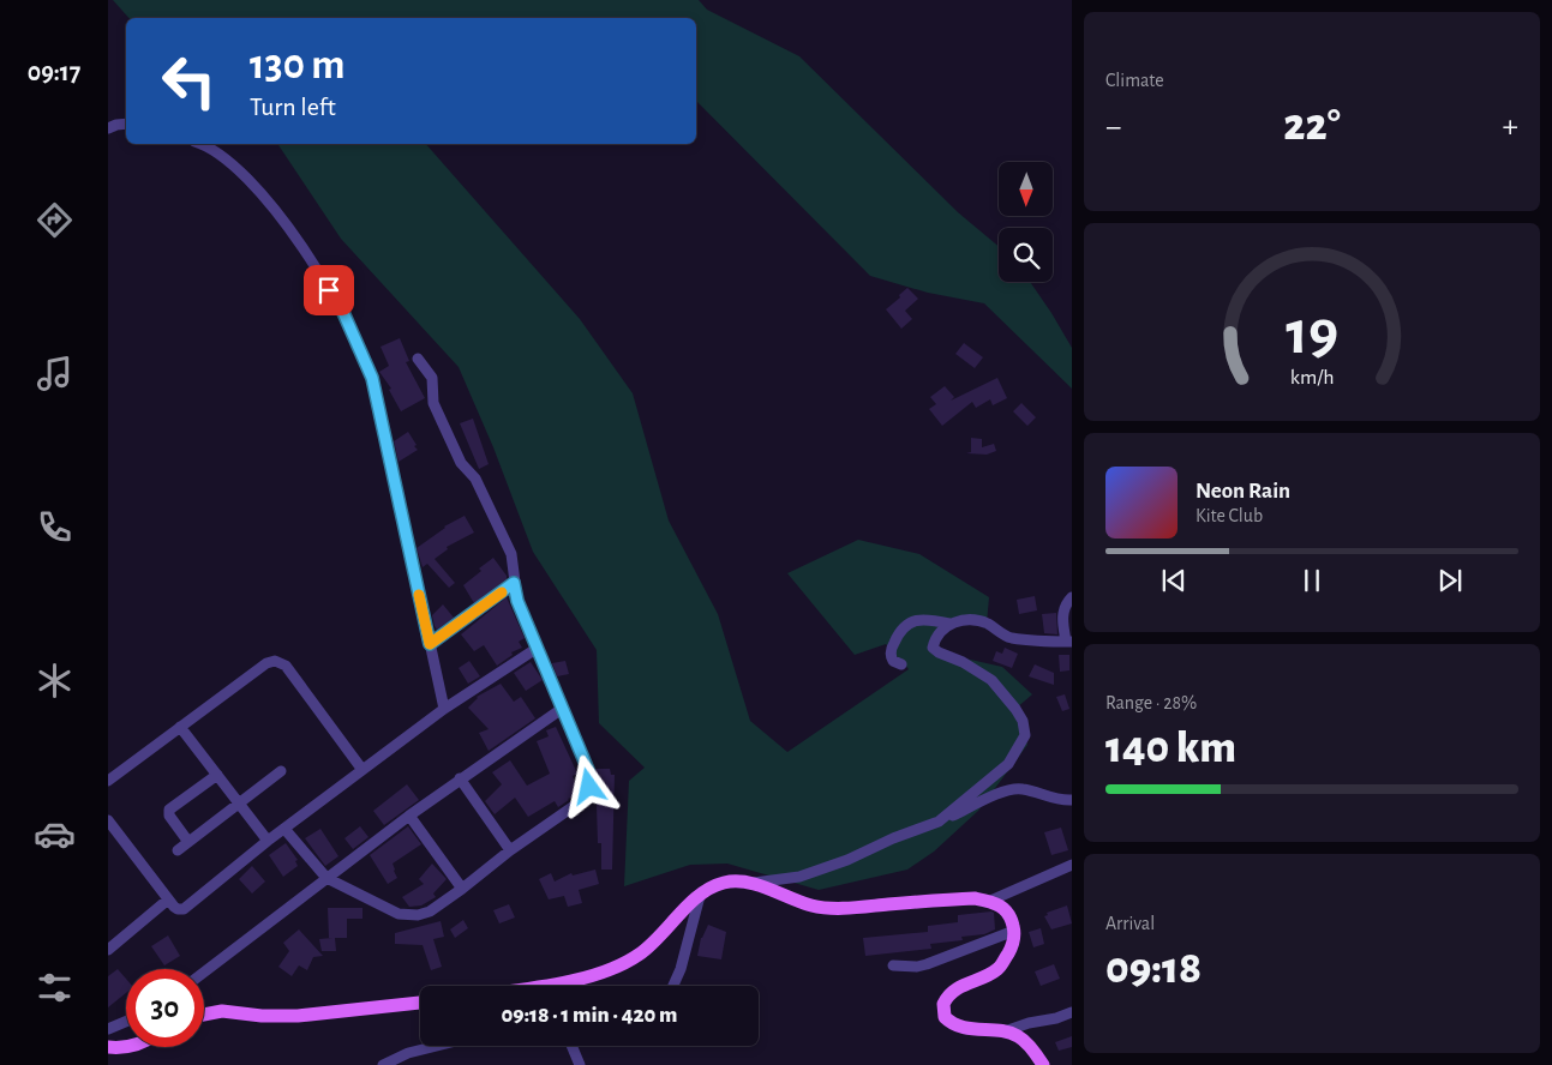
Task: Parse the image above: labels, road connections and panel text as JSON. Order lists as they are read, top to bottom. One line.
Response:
{"north":"bottom","page":{"tabs":"09:17","tile":["Climate",["Range · 28%","140 km"],["Arrival","09:18"]],"turn":["130 m","Turn left"],"heat":["−","22°","+"],"song":["Neon Rain","Kite Club"],"limit":"30","trip":"09:18 · 1 min · 420 m","gauge":["19","km/h"]}}
